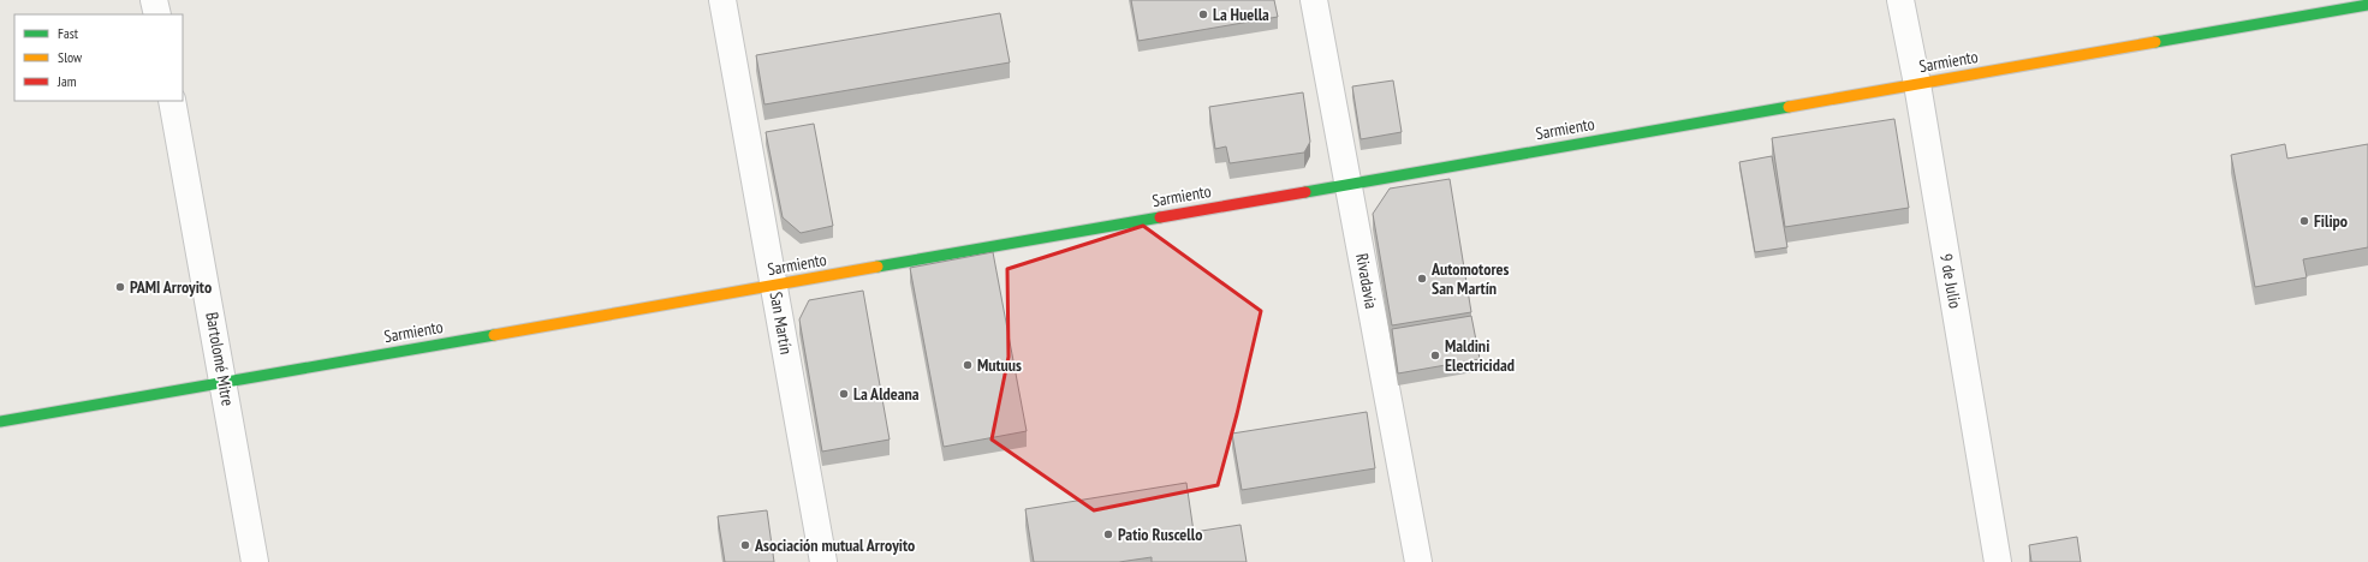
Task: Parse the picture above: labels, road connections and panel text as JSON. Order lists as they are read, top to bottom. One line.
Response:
{"streets":{"street":["Sarmiento","Rivadavia","9 de Julio","San Martín","Bartolomé Mitre"]},"crossings":[["Sarmiento","Rivadavia"],["Sarmiento","9 de Julio"],["Sarmiento","San Martín"],["Sarmiento","Bartolomé Mitre"]],"places":["La Huella","Filipo","Automotores San Martín","PAMI Arroyito","Maldini Electricidad","Mutuus","La Aldeana","Patio Ruscello","Asociación mutual Arroyito"],"legend":["Fast","Slow","Jam"]}
